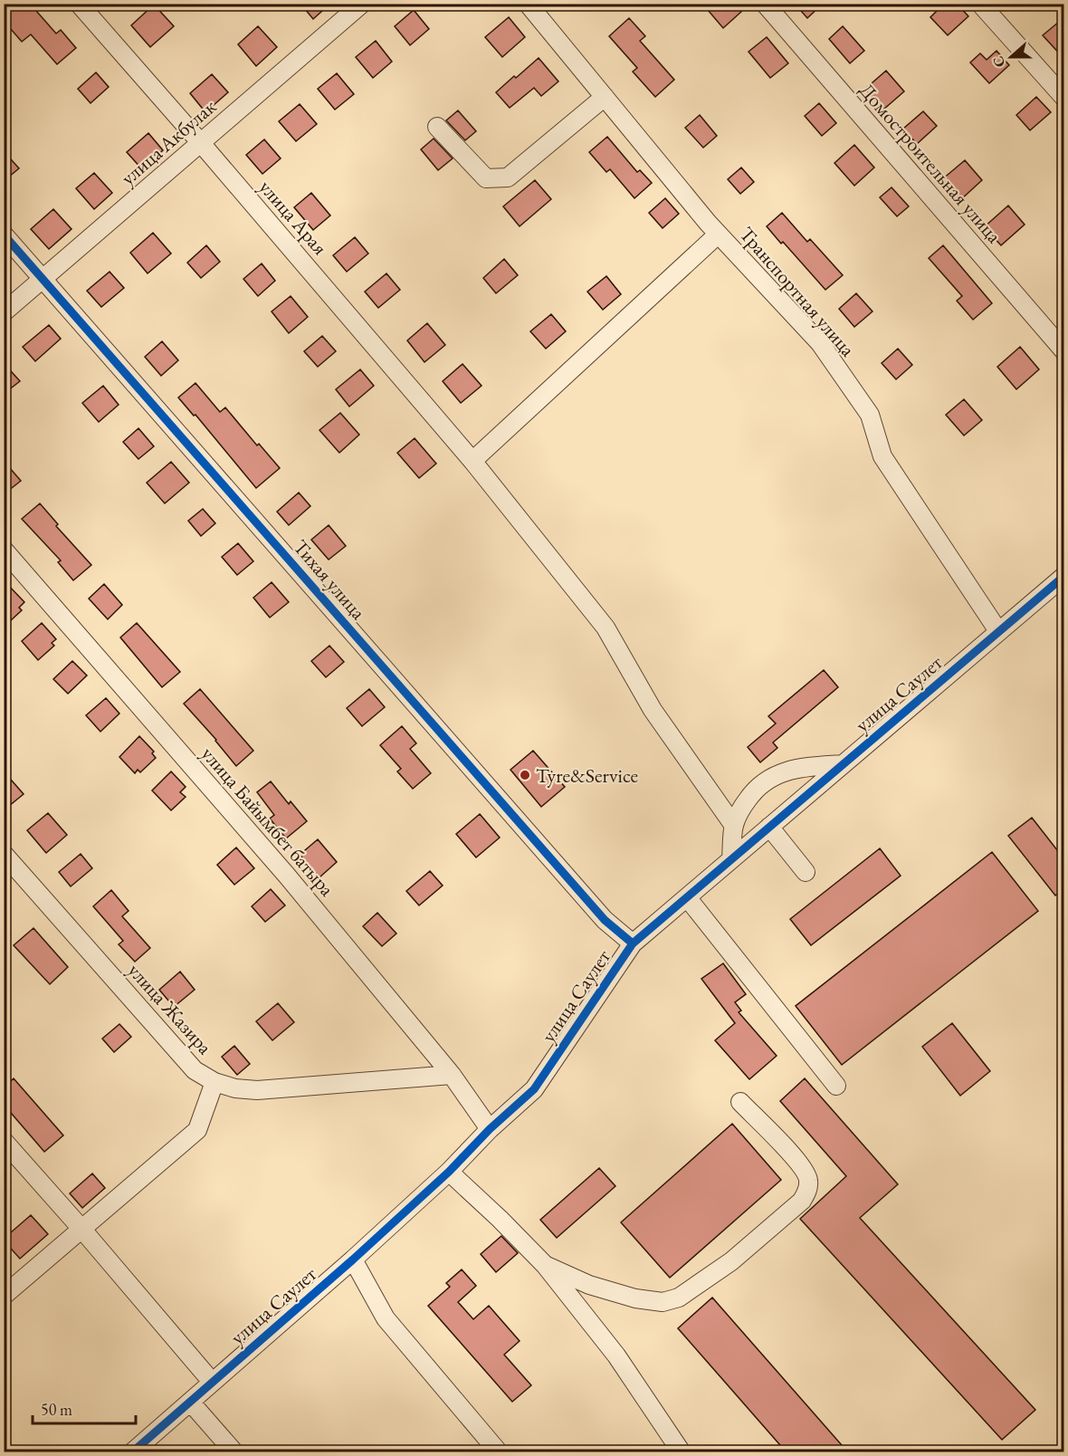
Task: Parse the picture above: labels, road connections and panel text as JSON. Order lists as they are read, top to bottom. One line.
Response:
{"streets":{"street":["улица Акбулак","Домостроительная улица","улица Арая","Транспортная улица","Тихая улица","улица Саулет","улица Байымбет батыра","улица Жазира"]},"crossings":[["улица Акбулак","улица Арая"],["улица Акбулак","Тихая улица"],["Транспортная улица","улица Саулет"],["Тихая улица","улица Саулет"],["улица Саулет","улица Байымбет батыра"],["улица Байымбет батыра","улица Жазира"]],"places":["Tyre&Service"],"scale_bar":"50 m","north":"left"}
